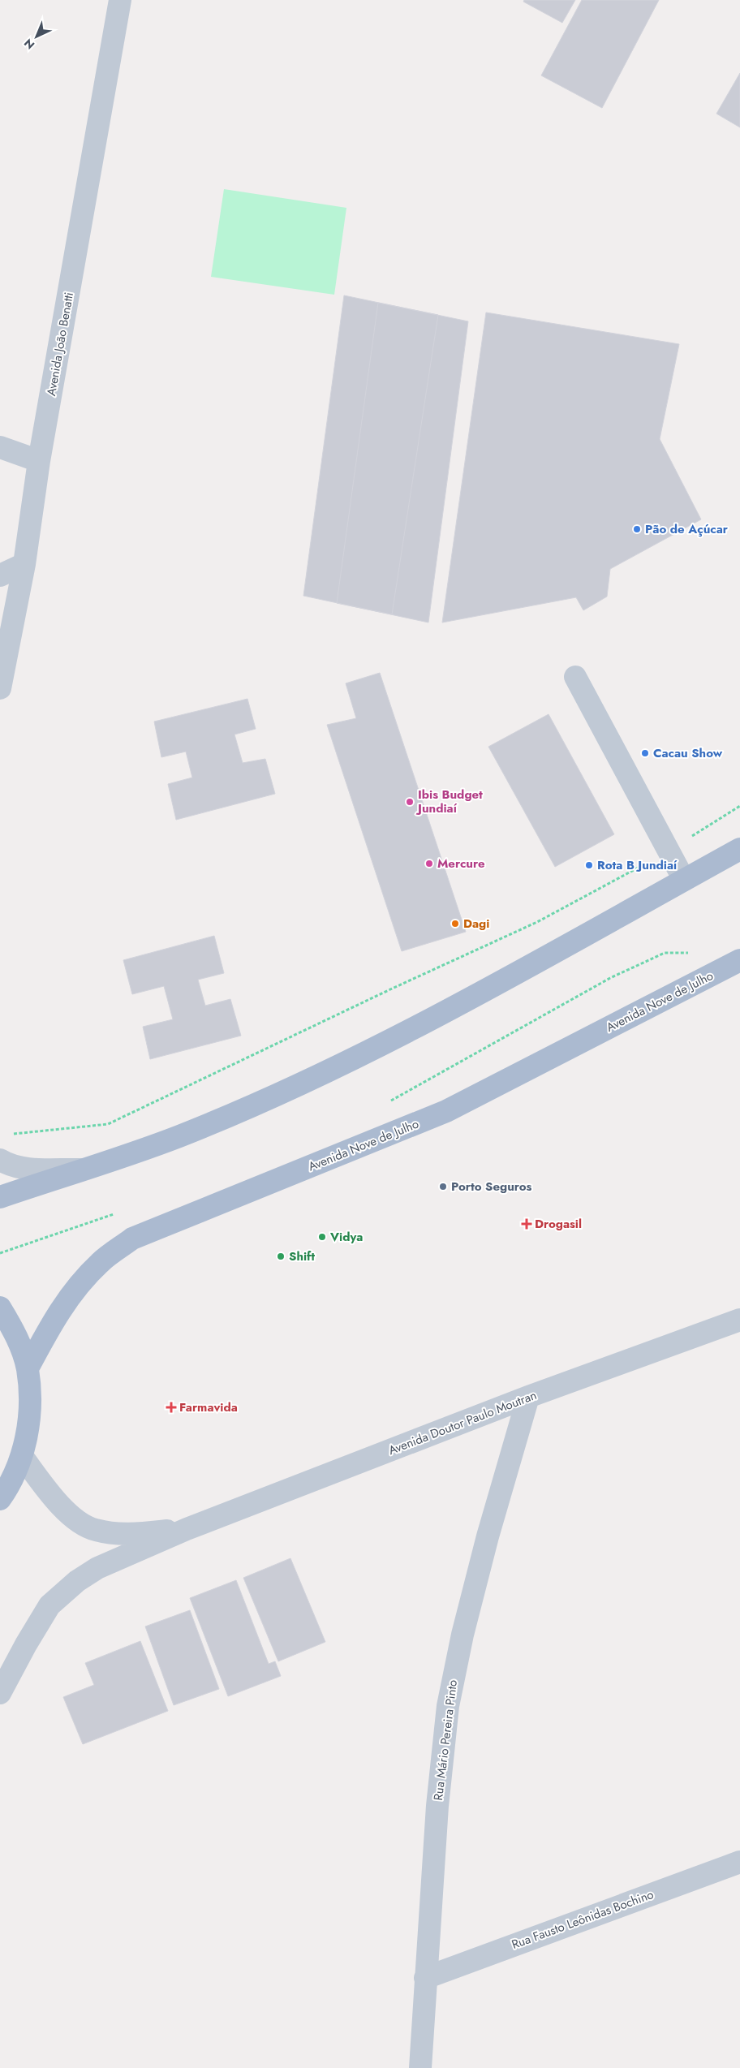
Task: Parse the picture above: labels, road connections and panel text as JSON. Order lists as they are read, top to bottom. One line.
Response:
{"streets":{"main road":["Avenida Nove de Julho"],"street":["Avenida João Benatti","Avenida Doutor Paulo Moutran","Rua Mário Pereira Pinto","Rua Fausto Leônidas Bochino"]},"crossings":[["Avenida Doutor Paulo Moutran","Rua Mário Pereira Pinto"],["Rua Mário Pereira Pinto","Rua Fausto Leônidas Bochino"]],"places":{"other":["Pão de Açúcar","Cacau Show","Ibis Budget Jundiaí","Mercure","Rota B Jundiaí","Dagi","Porto Seguros","Vidya","Shift"],"health":["Drogasil","Farmavida"]},"north":"bottom left"}
